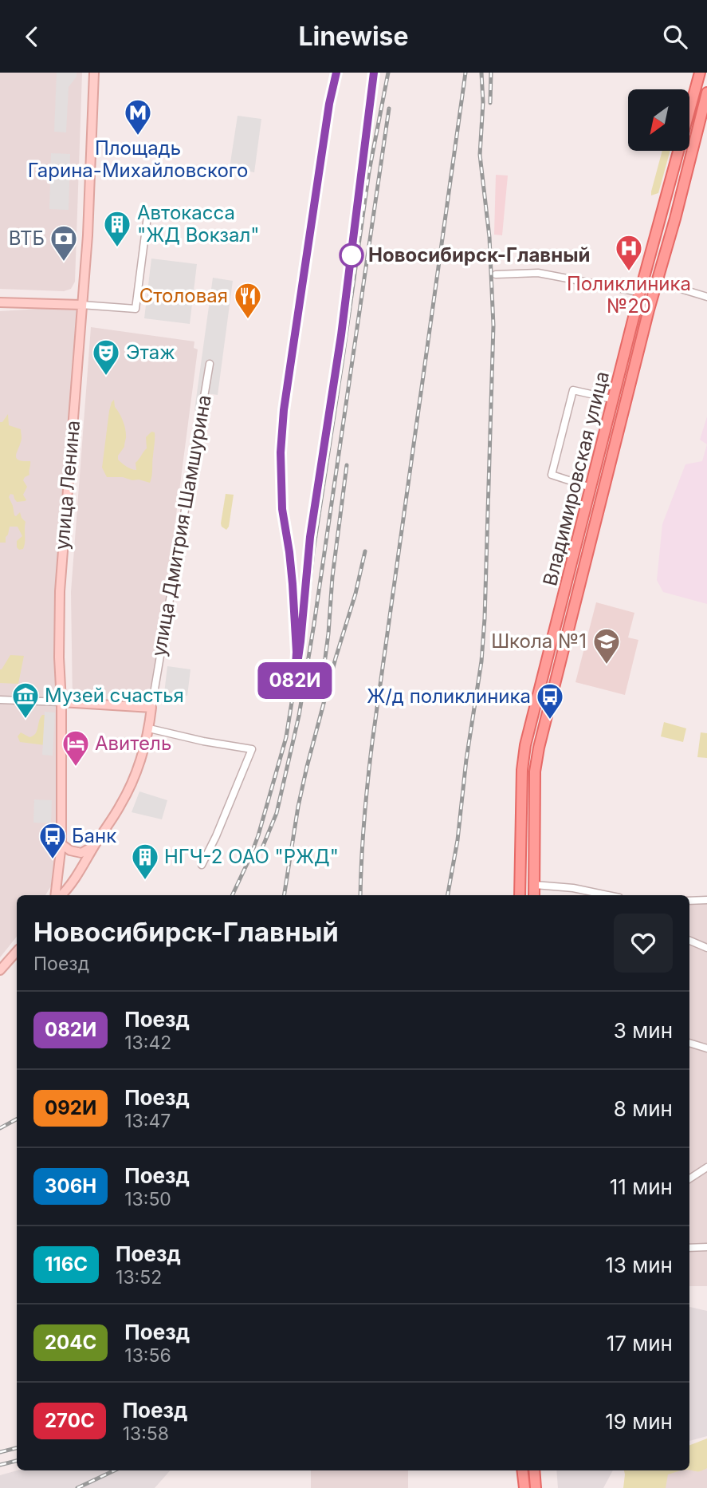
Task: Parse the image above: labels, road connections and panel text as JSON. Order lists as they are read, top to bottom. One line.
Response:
{"streets":{"main road":["Владимировская улица"],"street":["улица Ленина","улица Дмитрия Шамшурина"]},"places":{"metro station":["Площадь Гарина-Михайловского"],"building":["Автокасса \"ЖД Вокзал\"","НГЧ-2 ОАО \"РЖД\""],"other":["Новосибирск-Главный"],"bank":["ВТБ"],"hospital":["Поликлиника №20"],"restaurant":["Столовая"],"theatre":["Этаж"],"school or university":["Школа №1"],"museum":["Музей счастья"],"bus stop":["Ж/д поликлиника","Банк"],"hotel":["Авитель"]},"north":"bottom left","page":{"header":"Linewise","on_map":"082И","heading":["Новосибирск-Главный","Поезд"],"list":[{"mark":"082И","name":"Поезд","note":"13:42","value":"3 мин"},{"mark":"092И","name":"Поезд","note":"13:47","value":"8 мин"},{"mark":"306Н","name":"Поезд","note":"13:50","value":"11 мин"},{"mark":"116С","name":"Поезд","note":"13:52","value":"13 мин"},{"mark":"204С","name":"Поезд","note":"13:56","value":"17 мин"},{"mark":"270С","name":"Поезд","note":"13:58","value":"19 мин"}]}}
